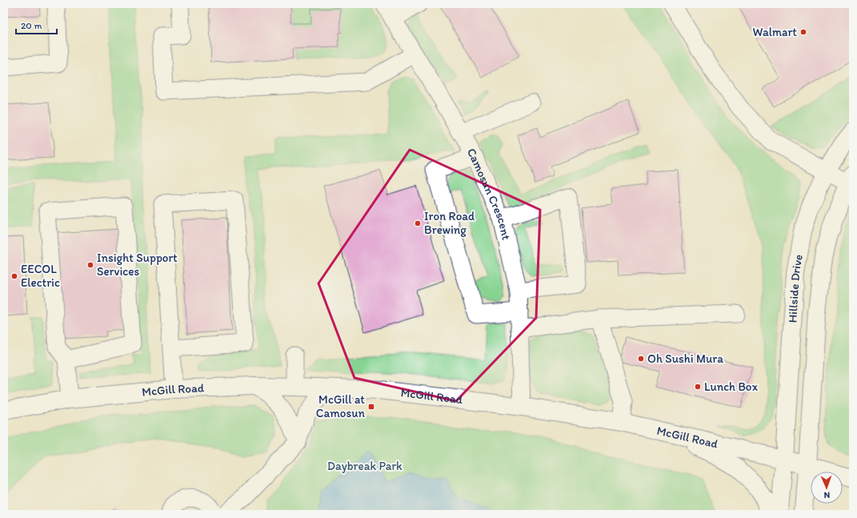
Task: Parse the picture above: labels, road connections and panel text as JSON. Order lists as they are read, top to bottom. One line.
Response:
{"streets":{"main road":["Hillside Drive","McGill Road"],"street":["Camosun Crescent"]},"crossings":[["Camosun Crescent","McGill Road"],["Hillside Drive","McGill Road"]],"parks":["Daybreak Park"],"places":{"other":["Walmart","Iron Road Brewing","Insight Support Services","EECOL Electric","Oh Sushi Mura","Lunch Box"],"transit":["McGill at Camosun"]},"scale_bar":"20 m","north":"bottom"}
